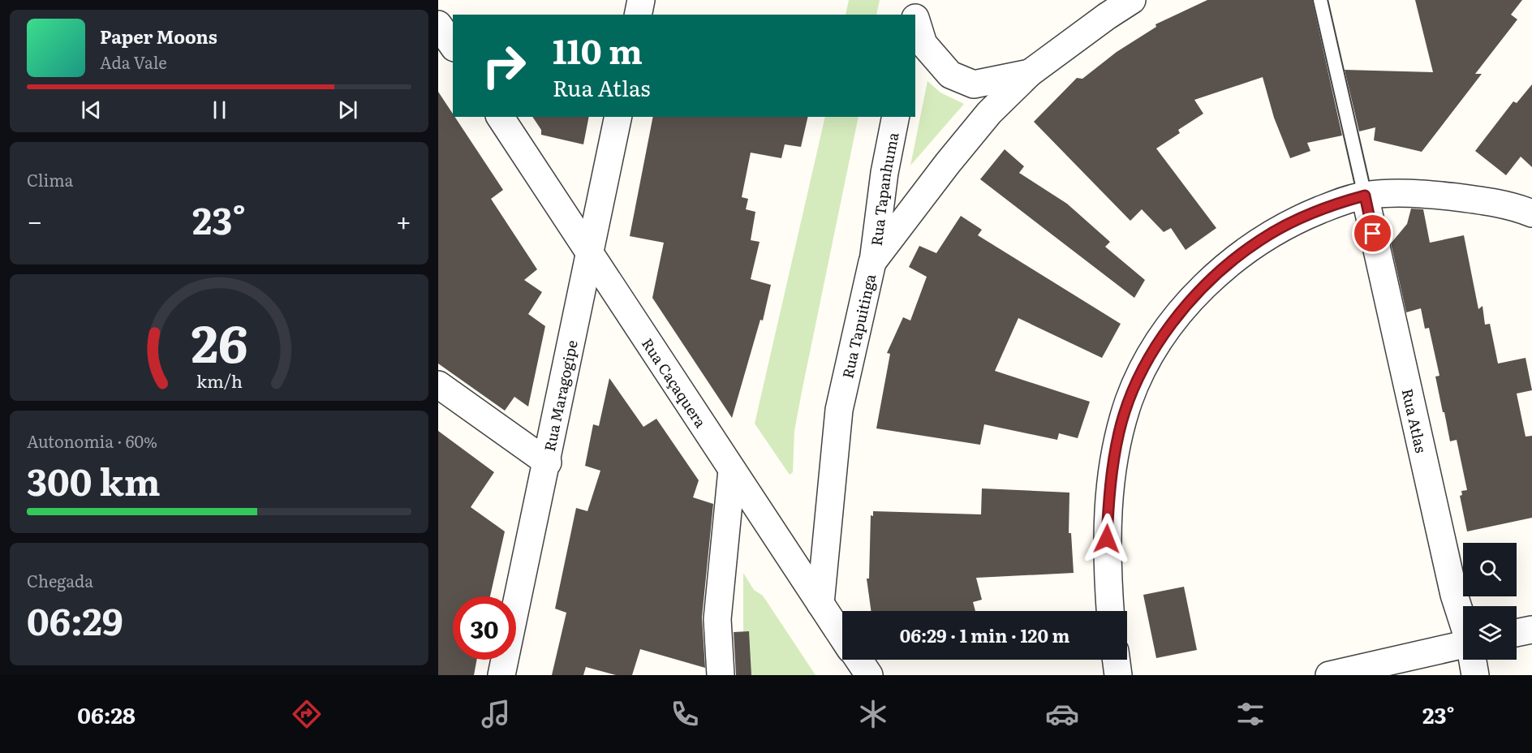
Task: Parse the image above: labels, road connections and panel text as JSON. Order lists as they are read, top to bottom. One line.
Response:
{"streets":{"street":["Rua Tapanhuma","Rua Tapuitinga","Rua Caçaquera","Rua Maragogipe","Rua Atlas"]},"crossings":[["Rua Tapanhuma","Rua Tapuitinga"],["Rua Tapuitinga","Rua Caçaquera"],["Rua Caçaquera","Rua Maragogipe"]],"page":{"turn":["110 m","Rua Atlas"],"song":["Paper Moons","Ada Vale"],"tile":["Clima",["Autonomia · 60%","300 km"],["Chegada","06:29"]],"heat":["−","23°","+"],"limit":"30","trip":"06:29 · 1 min · 120 m","tabs":["06:28","23°"],"gauge":["26","km/h"]}}
